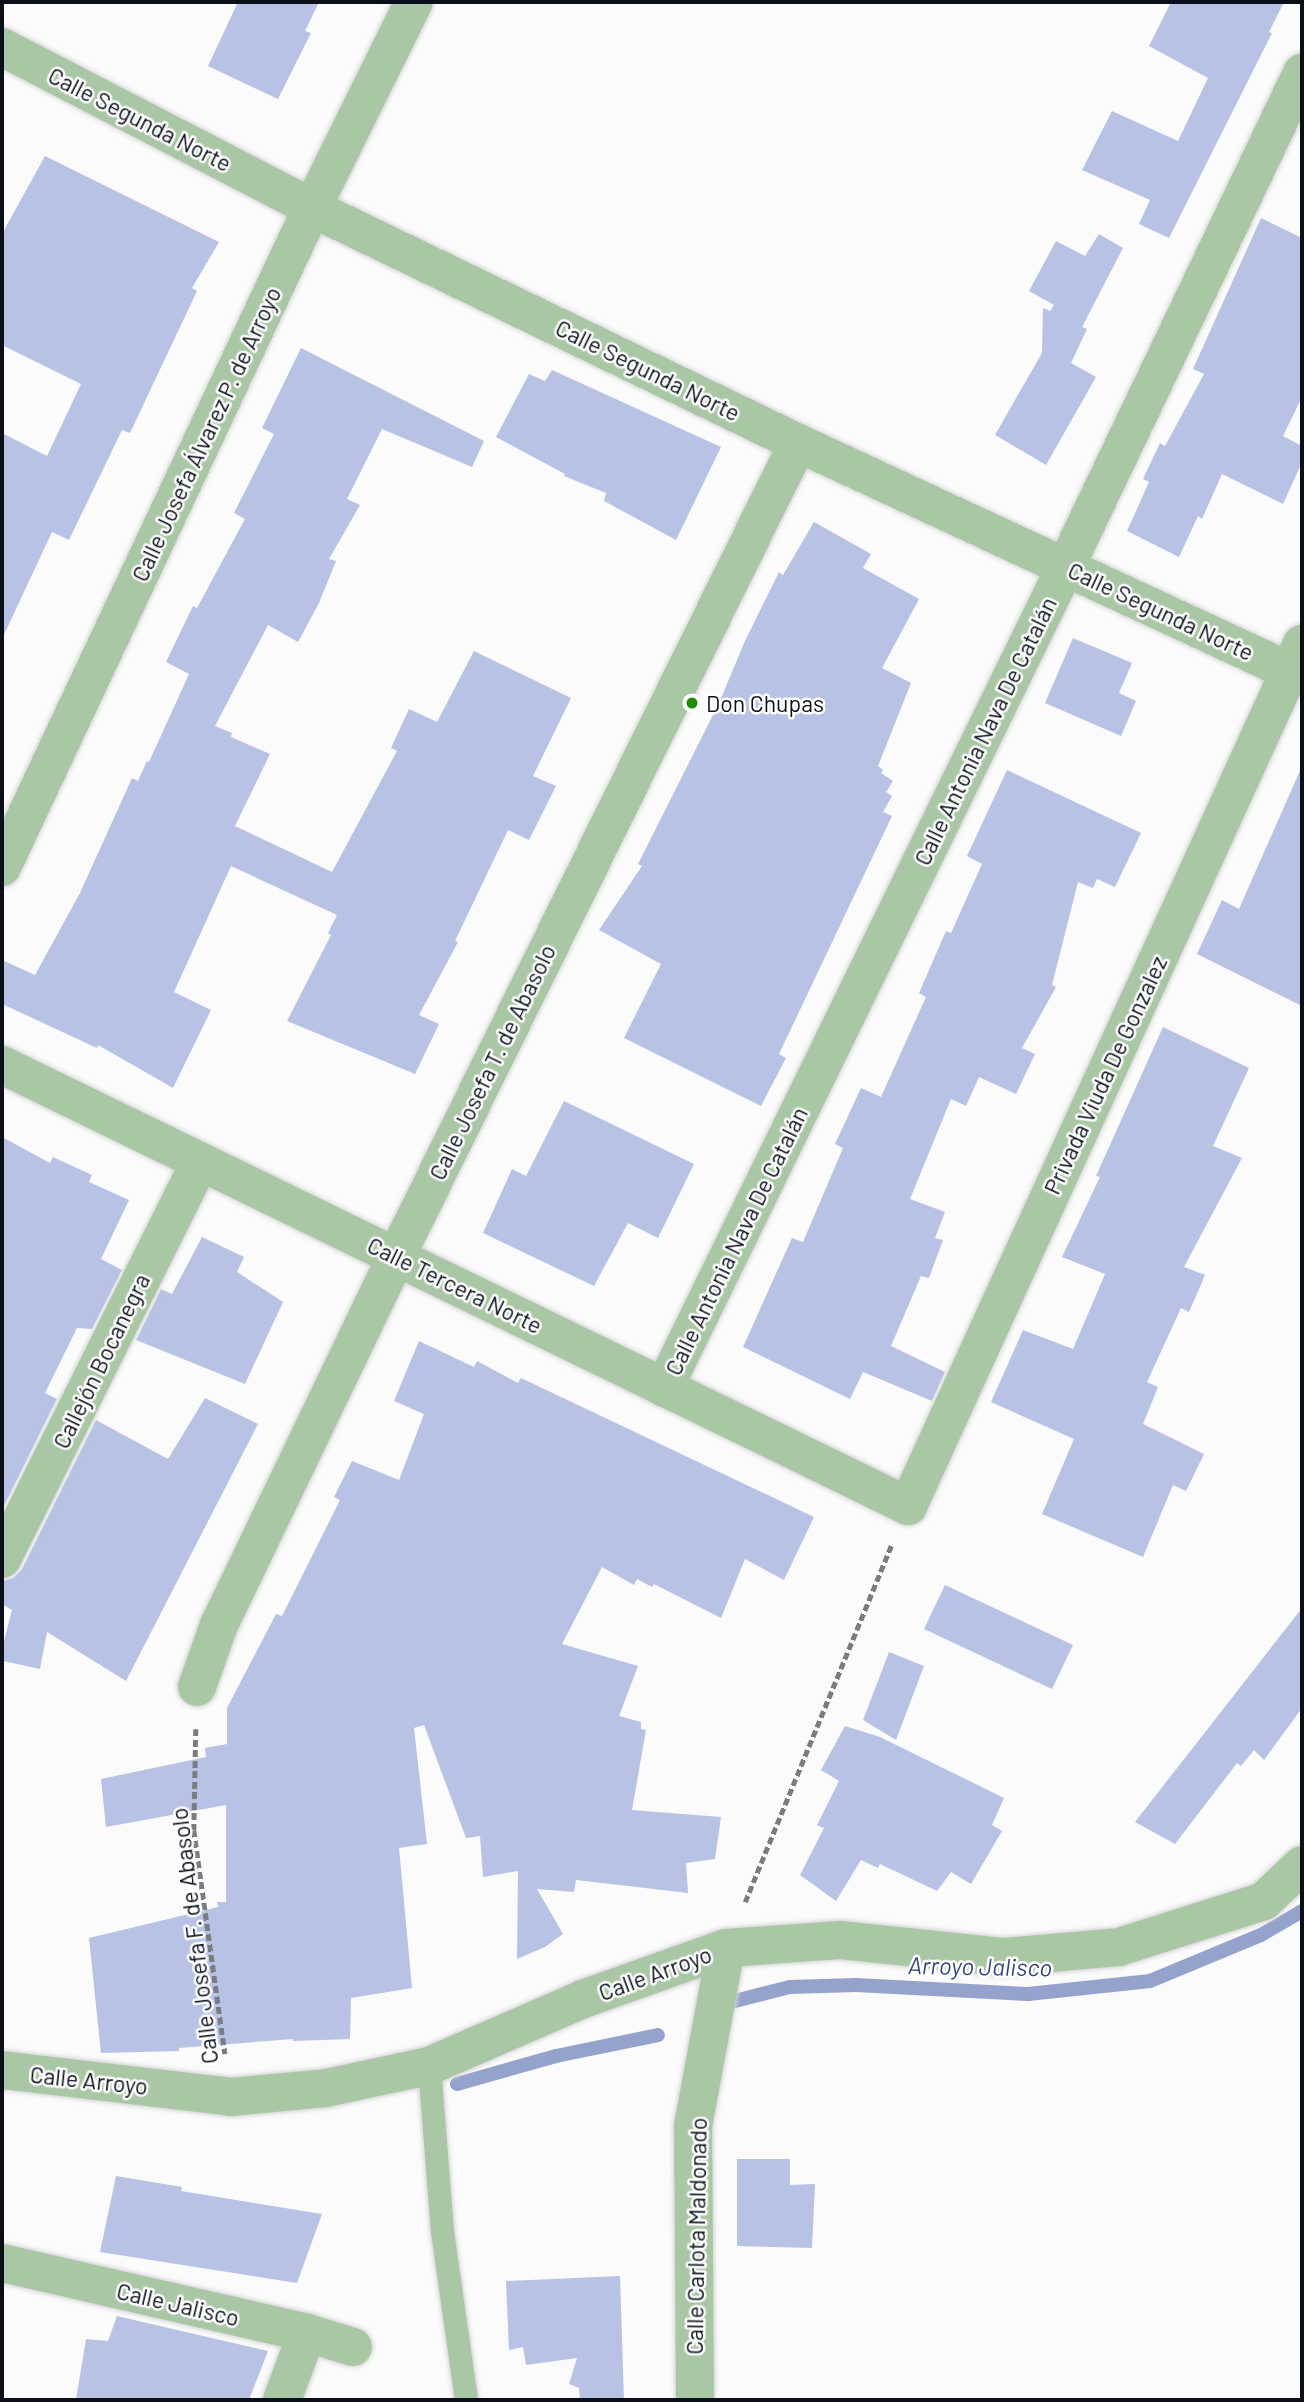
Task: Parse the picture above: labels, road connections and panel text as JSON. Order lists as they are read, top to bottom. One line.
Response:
{"streets":{"street":["Calle Segunda Norte","Calle Josefa Álvarez P. de Arroyo","Calle Antonia Nava De Catalán","Calle Josefa T. de Abasolo","Privada Viuda De Gonzalez","Calle Tercera Norte","Callejón Bocanegra","Calle Arroyo","Calle Carlota Maldonado","Calle Jalisco"],"path":["Calle Josefa F. de Abasolo"]},"crossings":[["Calle Segunda Norte","Calle Josefa Álvarez P. de Arroyo"],["Calle Segunda Norte","Calle Antonia Nava De Catalán"],["Calle Segunda Norte","Calle Josefa T. de Abasolo"],["Calle Segunda Norte","Privada Viuda De Gonzalez"],["Calle Antonia Nava De Catalán","Calle Tercera Norte"],["Calle Josefa T. de Abasolo","Calle Tercera Norte"],["Calle Josefa T. de Abasolo","Calle Josefa F. de Abasolo"],["Privada Viuda De Gonzalez","Calle Tercera Norte"],["Calle Tercera Norte","Callejón Bocanegra"],["Calle Josefa F. de Abasolo","Calle Arroyo"],["Calle Arroyo","Calle Carlota Maldonado"]],"water":["Arroyo Jalisco"],"places":["Don Chupas"]}
